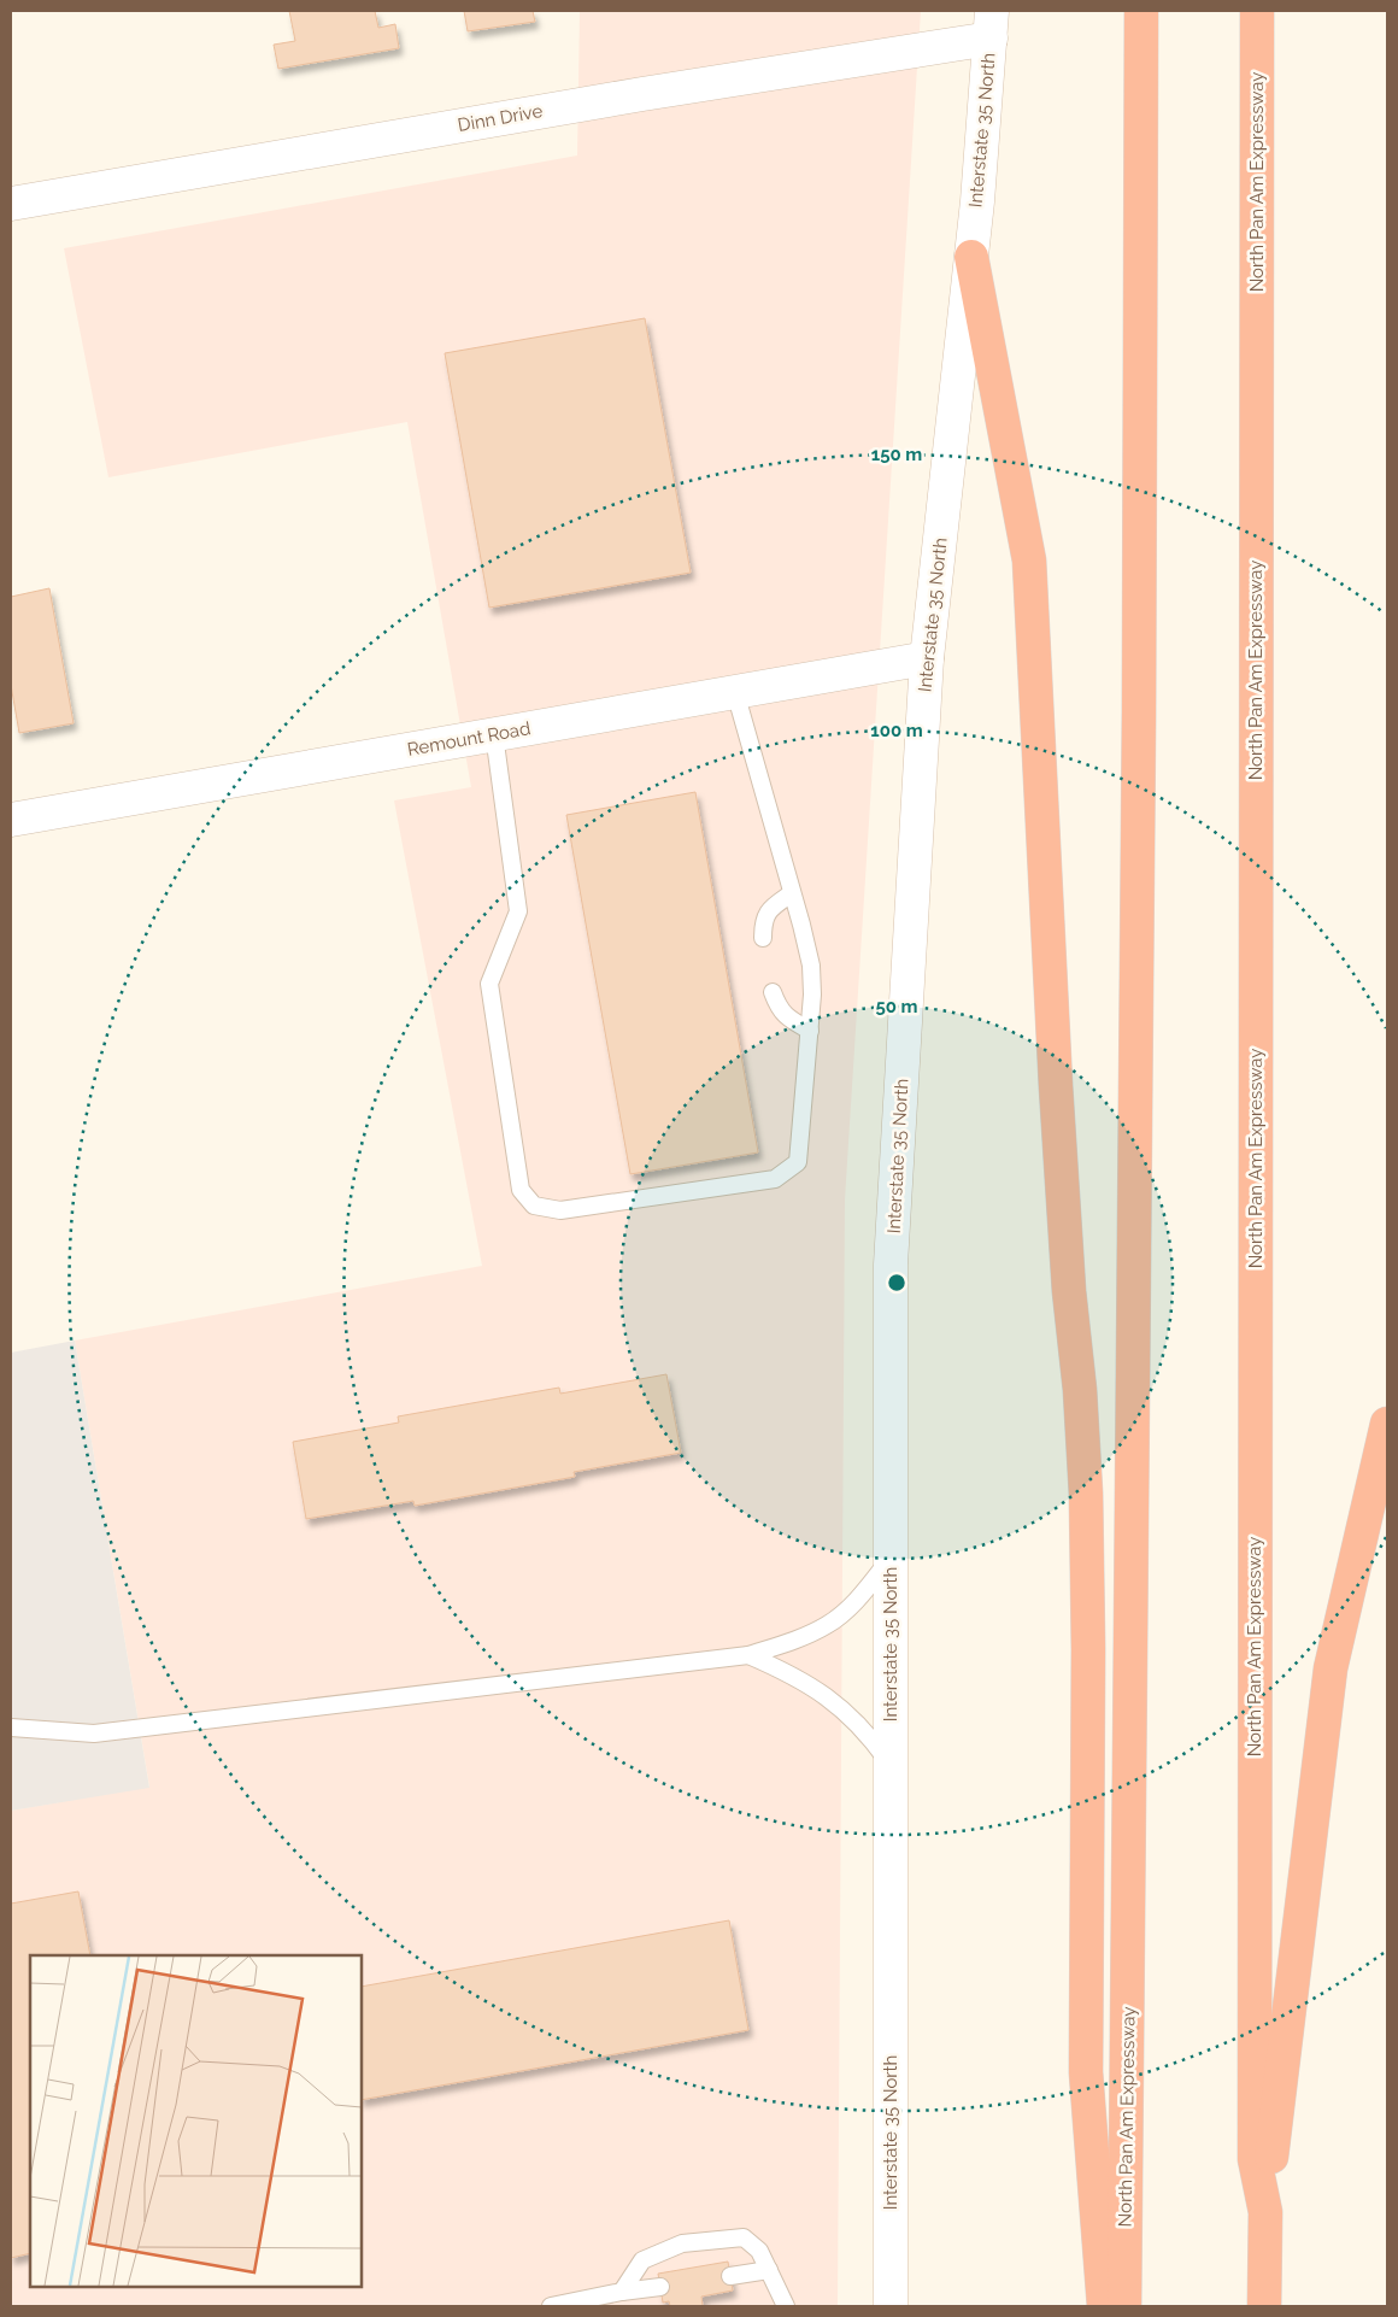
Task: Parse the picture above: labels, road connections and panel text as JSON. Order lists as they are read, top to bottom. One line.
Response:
{"streets":{"highway":["North Pan Am Expressway"],"main road":["Dinn Drive","Interstate 35 North","Remount Road"]},"crossings":[["Dinn Drive","Interstate 35 North"],["Interstate 35 North","Remount Road"]],"rings":["150 m","100 m","50 m"]}
